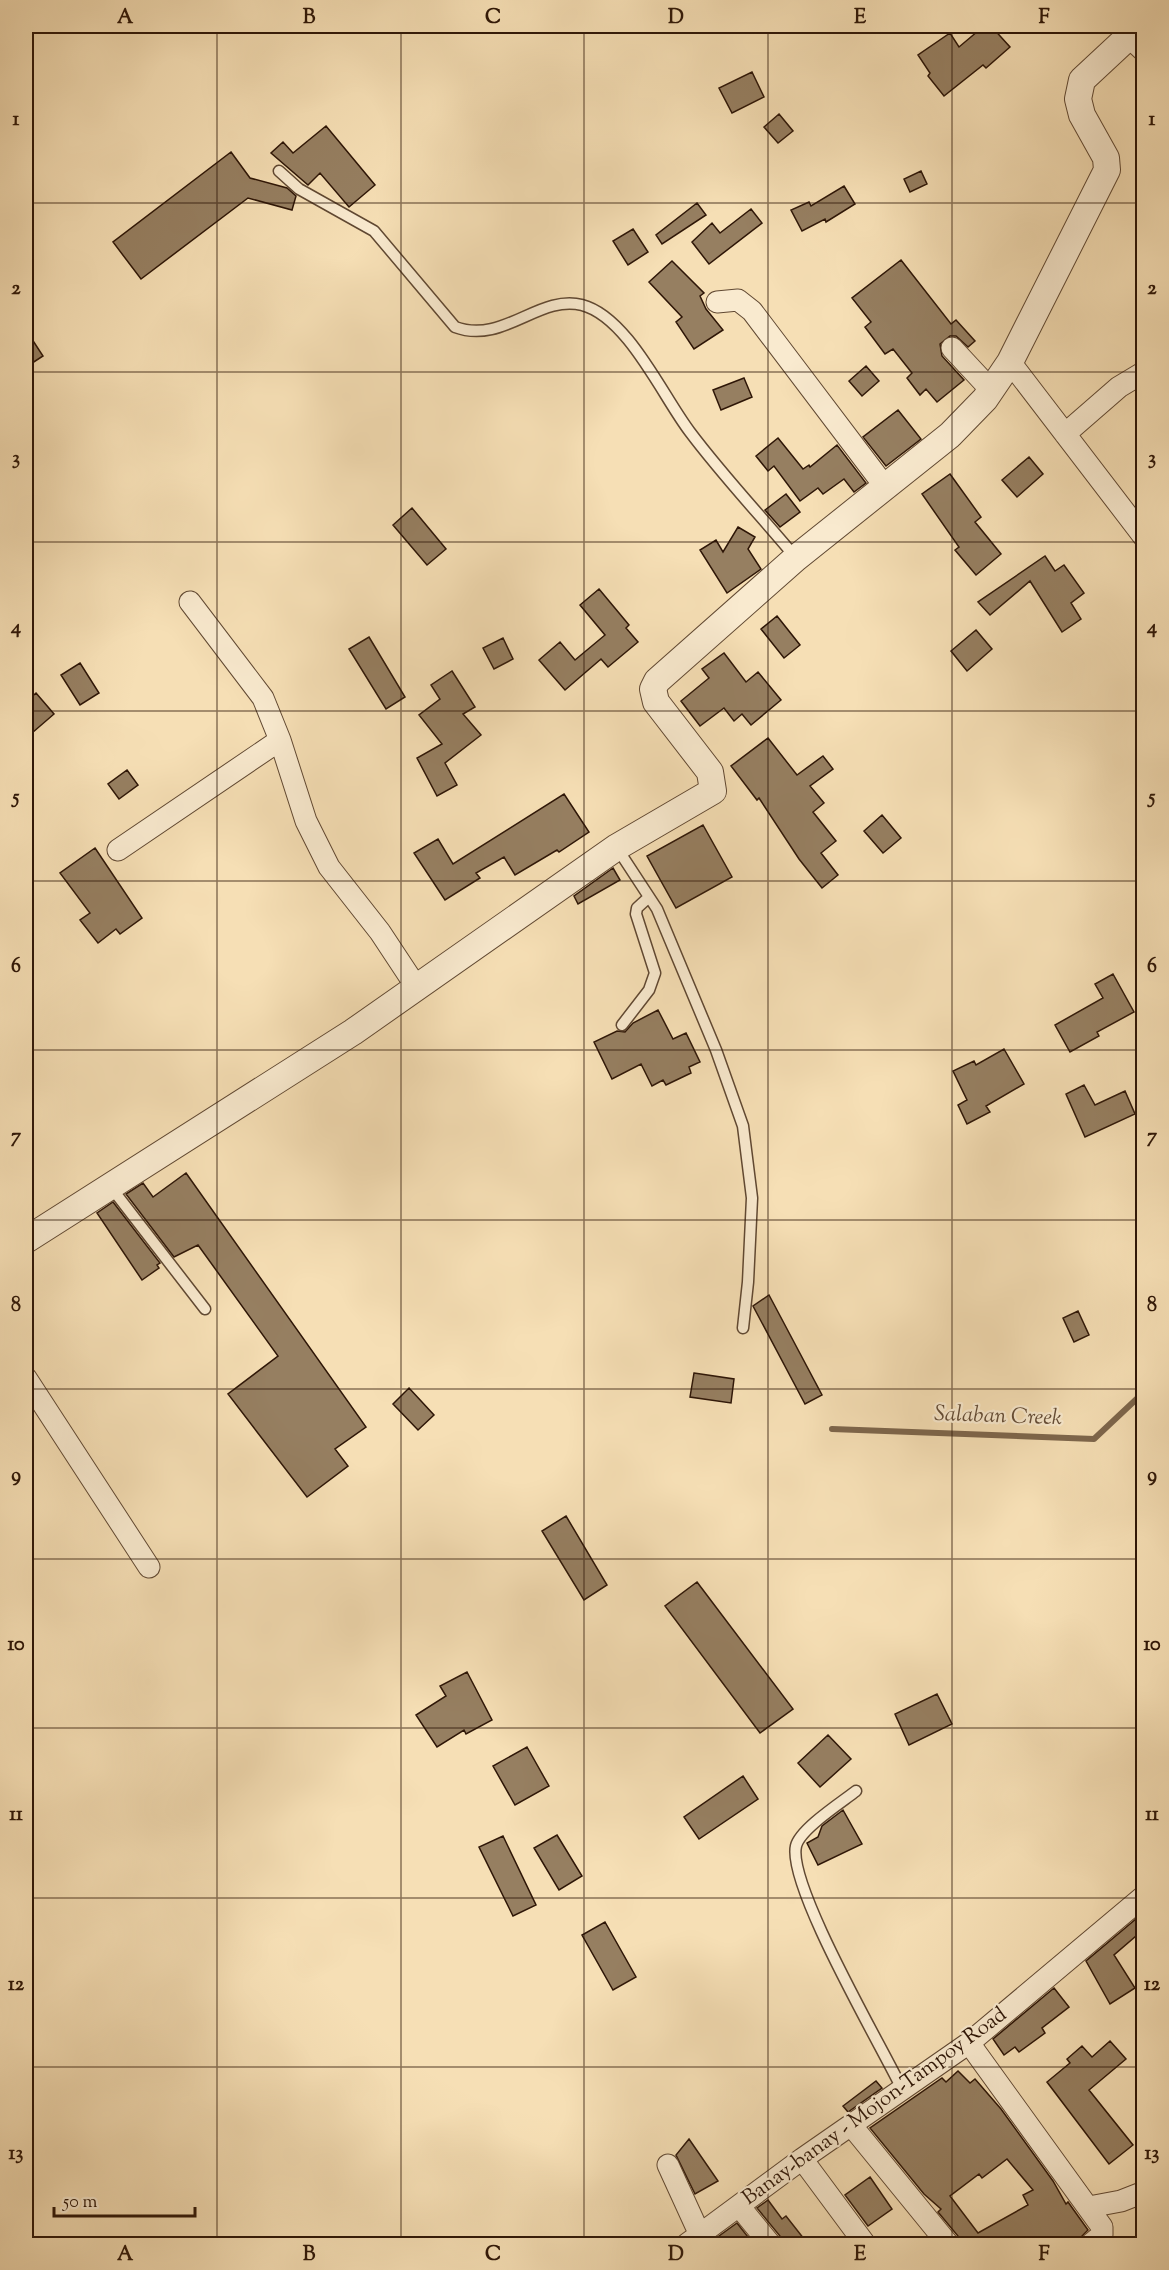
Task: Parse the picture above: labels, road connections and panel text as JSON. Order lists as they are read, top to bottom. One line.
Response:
{"streets":{"street":["Banay-banay - Mojon-Tampoy Road"]},"water":["Salaban Creek"],"scale_bar":"50 m","grid":{"columns":["A","B","C","D","E","F"],"rows":["1","2","3","4","5","6","7","8","9","10","11","12","13"]}}
